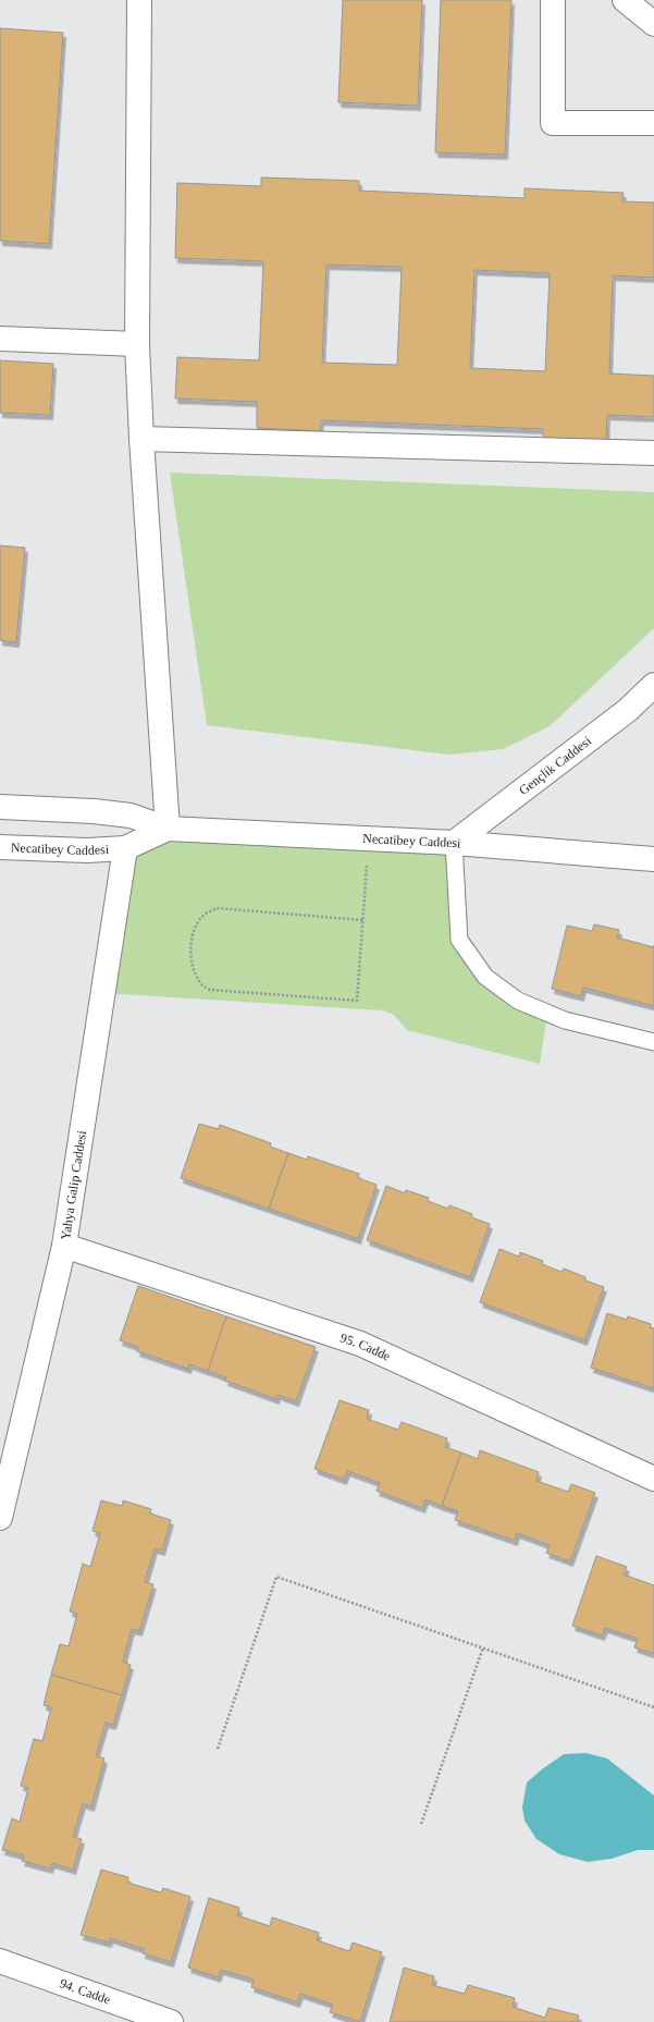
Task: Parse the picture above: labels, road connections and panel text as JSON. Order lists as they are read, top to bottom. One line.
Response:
{"streets":{"street":["Gençlik Caddesi","Necatibey Caddesi","Yahya Galip Caddesi","95. Cadde","94. Cadde"]},"crossings":[["Gençlik Caddesi","Necatibey Caddesi"],["Necatibey Caddesi","Yahya Galip Caddesi"],["Yahya Galip Caddesi","95. Cadde"]]}
